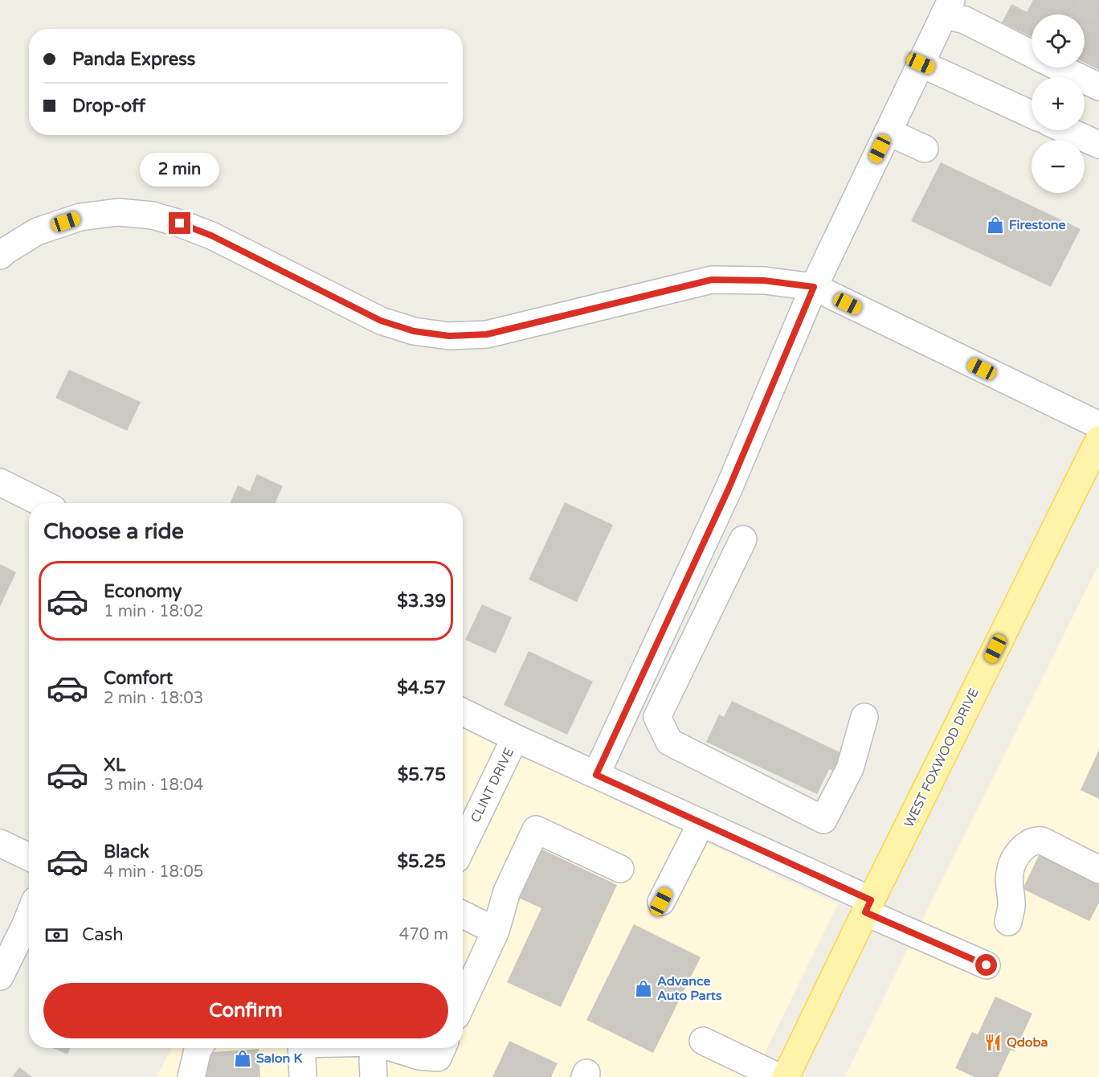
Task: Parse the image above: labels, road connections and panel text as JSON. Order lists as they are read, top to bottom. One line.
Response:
{"streets":{"main road":["WEST FOXWOOD DRIVE"],"street":["CLINT DRIVE"]},"places":{"shop":["Firestone","Advance Auto Parts","Salon K"],"restaurant":["Qdoba"]},"page":{"map_buttons":["+","−"],"banner":["Panda Express","Drop-off"],"bubble":"2 min","heading":"Choose a ride","list":[{"name":"Economy","note":"1 min · 18:02","value":"$3.39"},{"name":"Comfort","note":"2 min · 18:03","value":"$4.57"},{"name":"XL","note":"3 min · 18:04","value":"$5.75"},{"name":"Black","note":"4 min · 18:05","value":"$5.25"}],"pay":["Cash","470 m"],"buttons":"Confirm"}}
